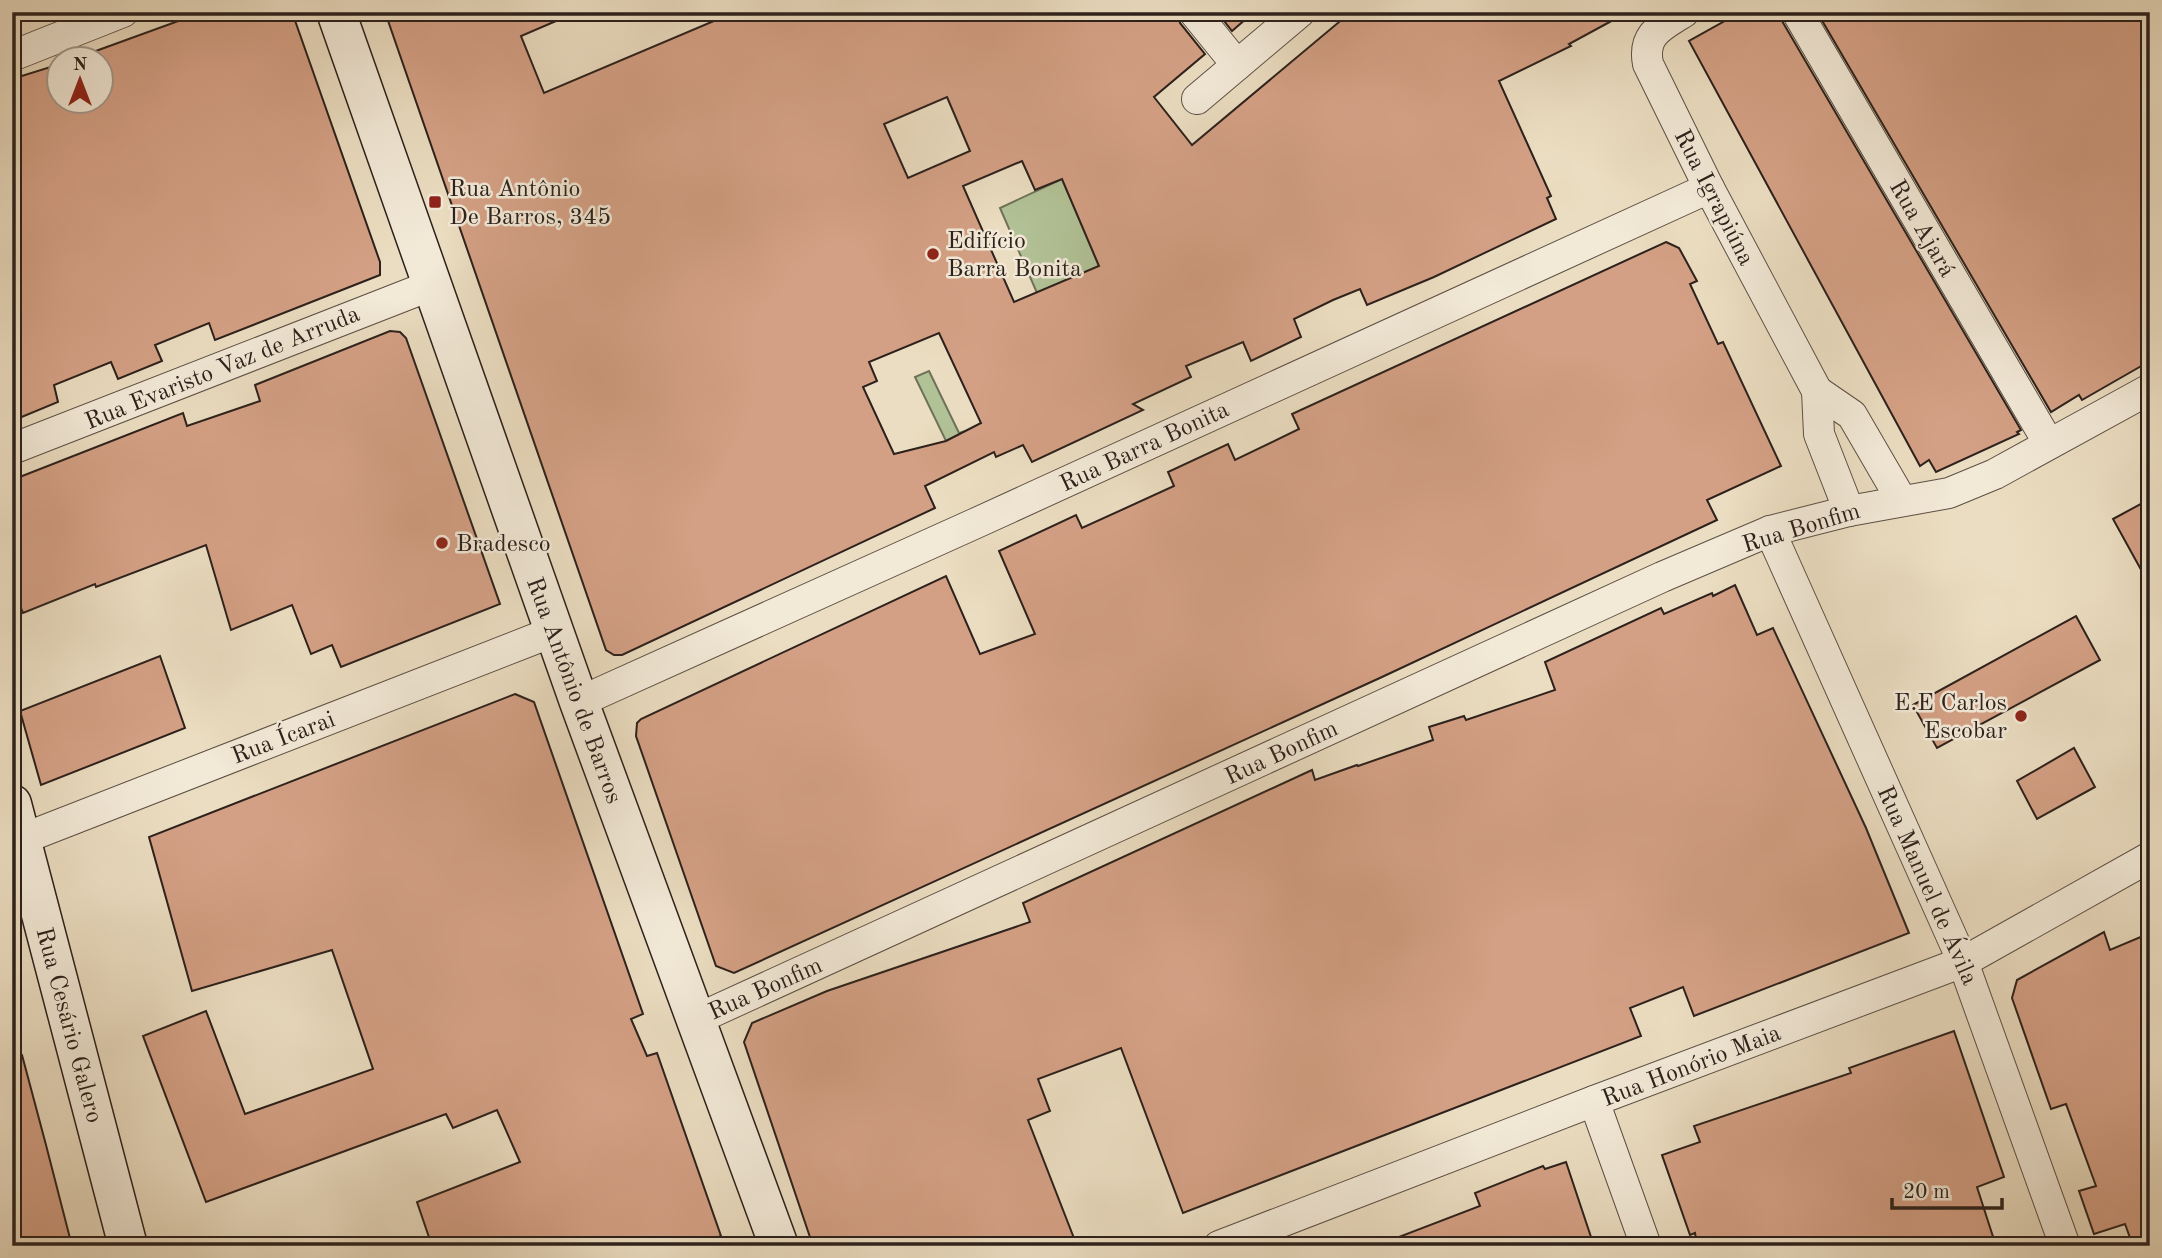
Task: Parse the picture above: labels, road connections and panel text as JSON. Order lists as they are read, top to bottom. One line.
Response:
{"streets":{"main road":["Rua Antônio de Barros","Rua Cesário Galero"],"street":["Rua Igrapiúna","Rua Ajará","Rua Evaristo Vaz de Arruda","Rua Barra Bonita","Rua Bonfim","Rua Ícarai","Rua Manuel de Ávila","Rua Honório Maia"]},"crossings":[["Rua Igrapiúna","Rua Barra Bonita"],["Rua Igrapiúna","Rua Bonfim"],["Rua Ajará","Rua Bonfim"],["Rua Evaristo Vaz de Arruda","Rua Antônio de Barros"],["Rua Barra Bonita","Rua Antônio de Barros"],["Rua Bonfim","Rua Antônio de Barros"],["Rua Bonfim","Rua Manuel de Ávila"],["Rua Antônio de Barros","Rua Ícarai"],["Rua Ícarai","Rua Cesário Galero"],["Rua Manuel de Ávila","Rua Honório Maia"]],"places":{"transit":["Rua Antônio De Barros, 345"],"other":["Edifício Barra Bonita","Bradesco","E.E Carlos Escobar"]},"scale_bar":"20 m","north":"top"}
